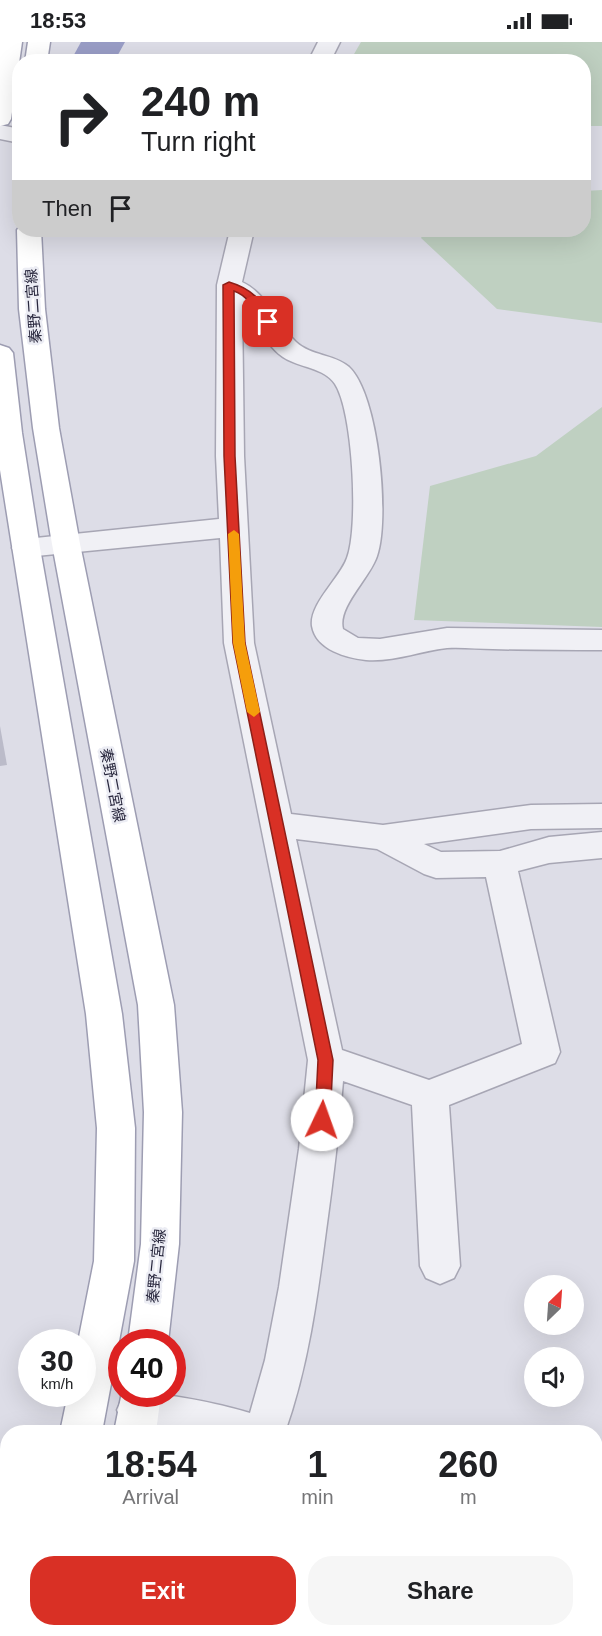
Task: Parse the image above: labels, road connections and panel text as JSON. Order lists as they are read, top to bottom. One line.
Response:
{"streets":{"main road":["秦野二宮線"]},"north":"top right","page":{"status":"18:53","turn":["240 m","Turn right"],"then":"Then","speed":"30 km/h","limit":"40","eta":["18:54","Arrival","1","min","260","m"],"buttons":["Exit","Share"]}}
